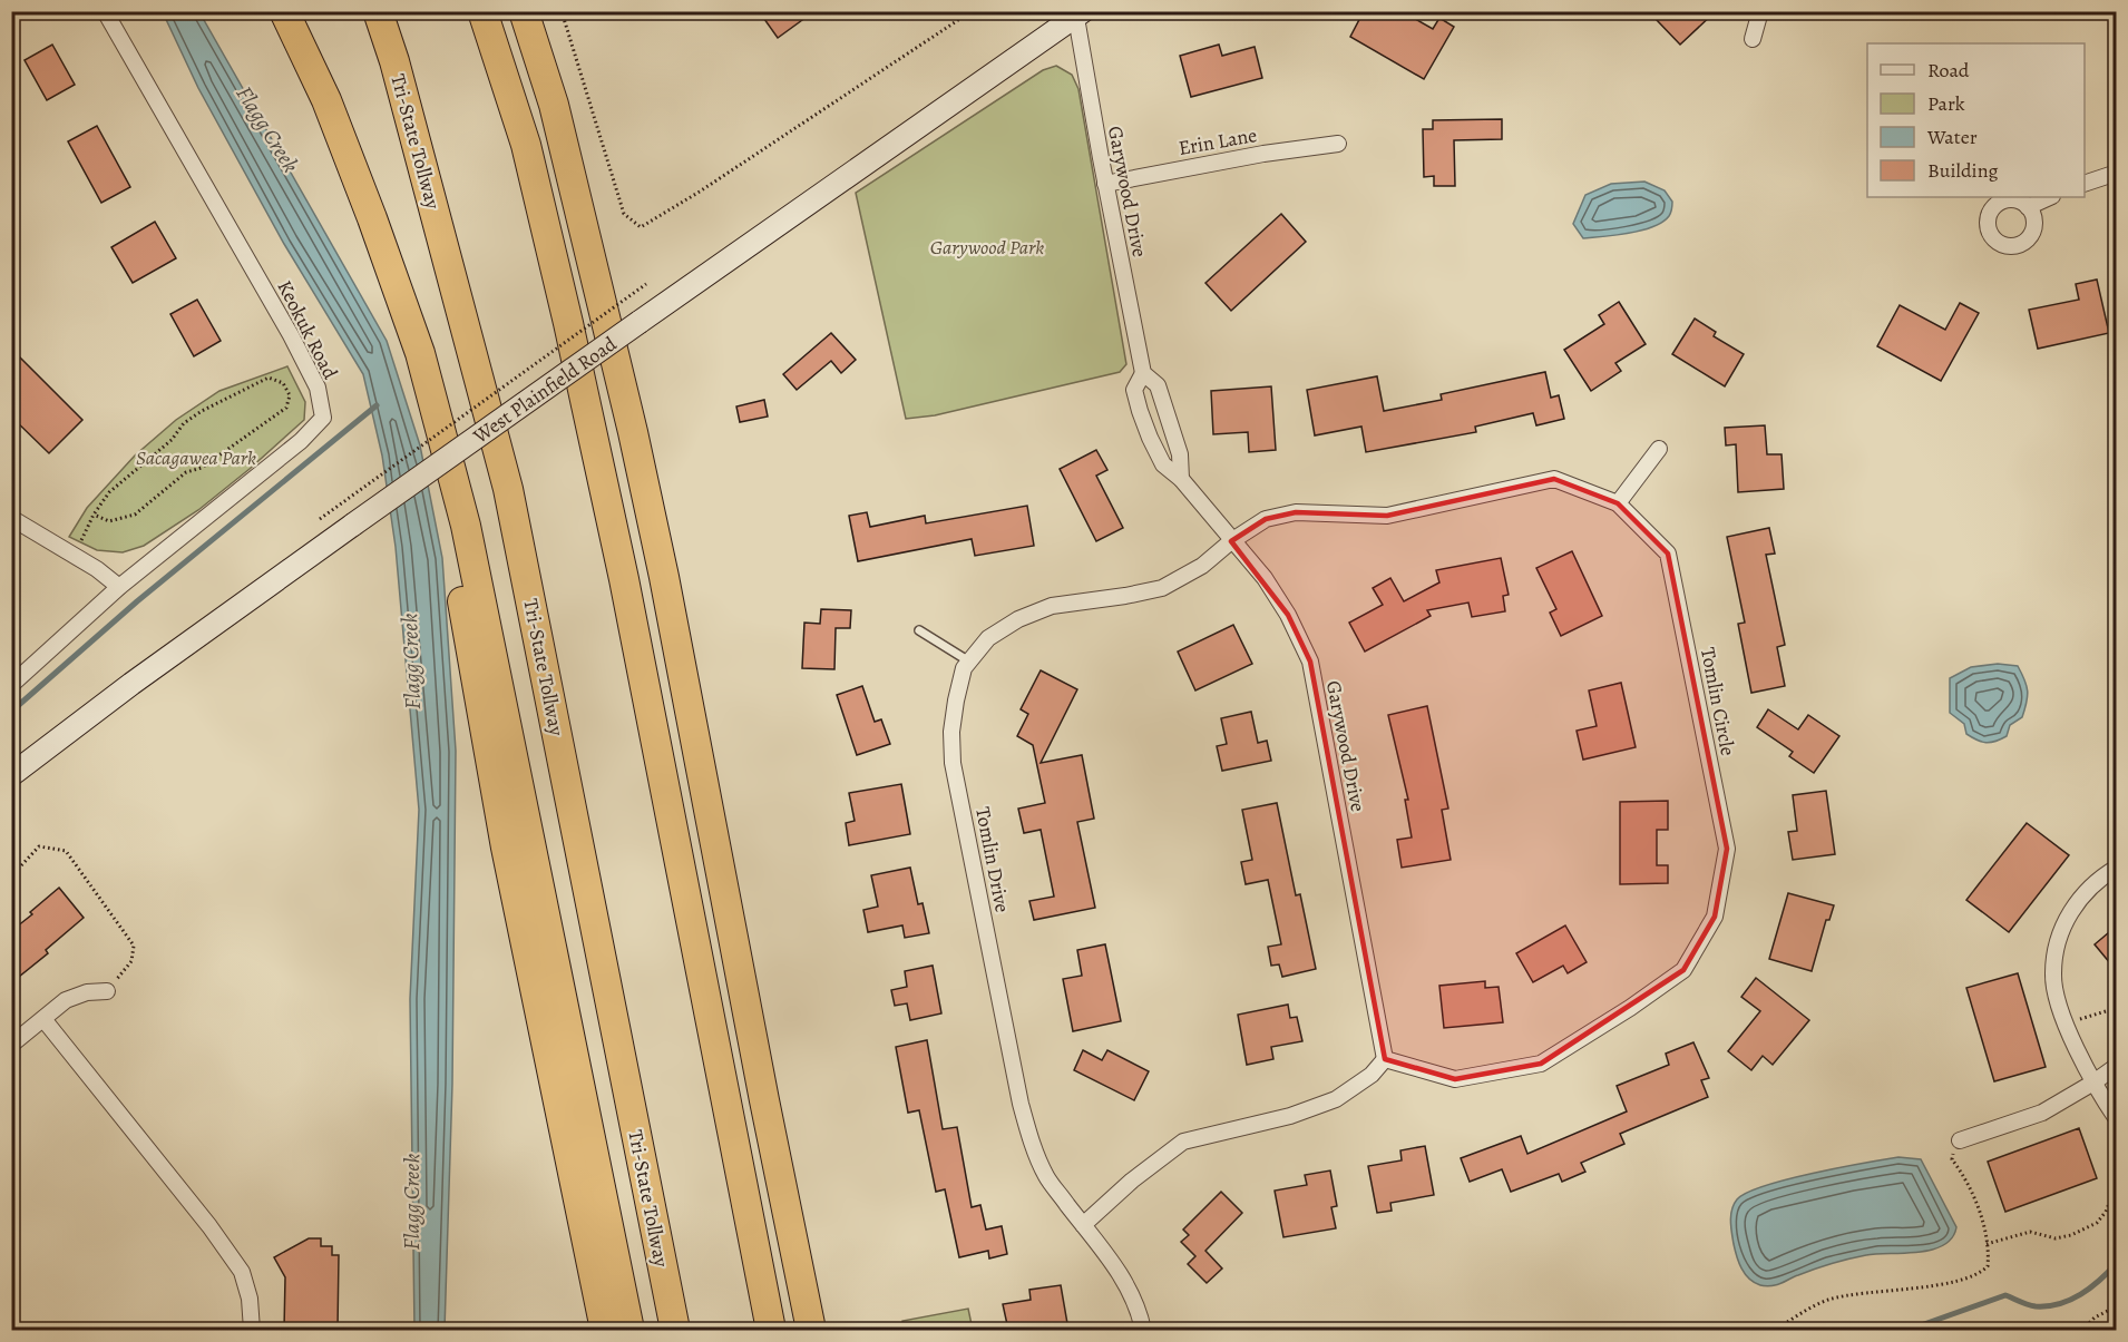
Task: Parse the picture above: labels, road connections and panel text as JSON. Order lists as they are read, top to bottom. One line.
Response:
{"streets":{"highway":["Tri-State Tollway"],"main road":["West Plainfield Road"],"street":["Erin Lane","Garywood Drive","Keokuk Road","Tomlin Circle","Tomlin Drive"]},"crossings":[["Erin Lane","Garywood Drive"],["Garywood Drive","West Plainfield Road"],["Garywood Drive","Tomlin Circle"],["Garywood Drive","Tomlin Drive"],["Tomlin Circle","Tomlin Drive"]],"water":["Flagg Creek"],"parks":["Garywood Park","Sacagawea Park"],"legend":["Road","Park","Water","Building"]}
